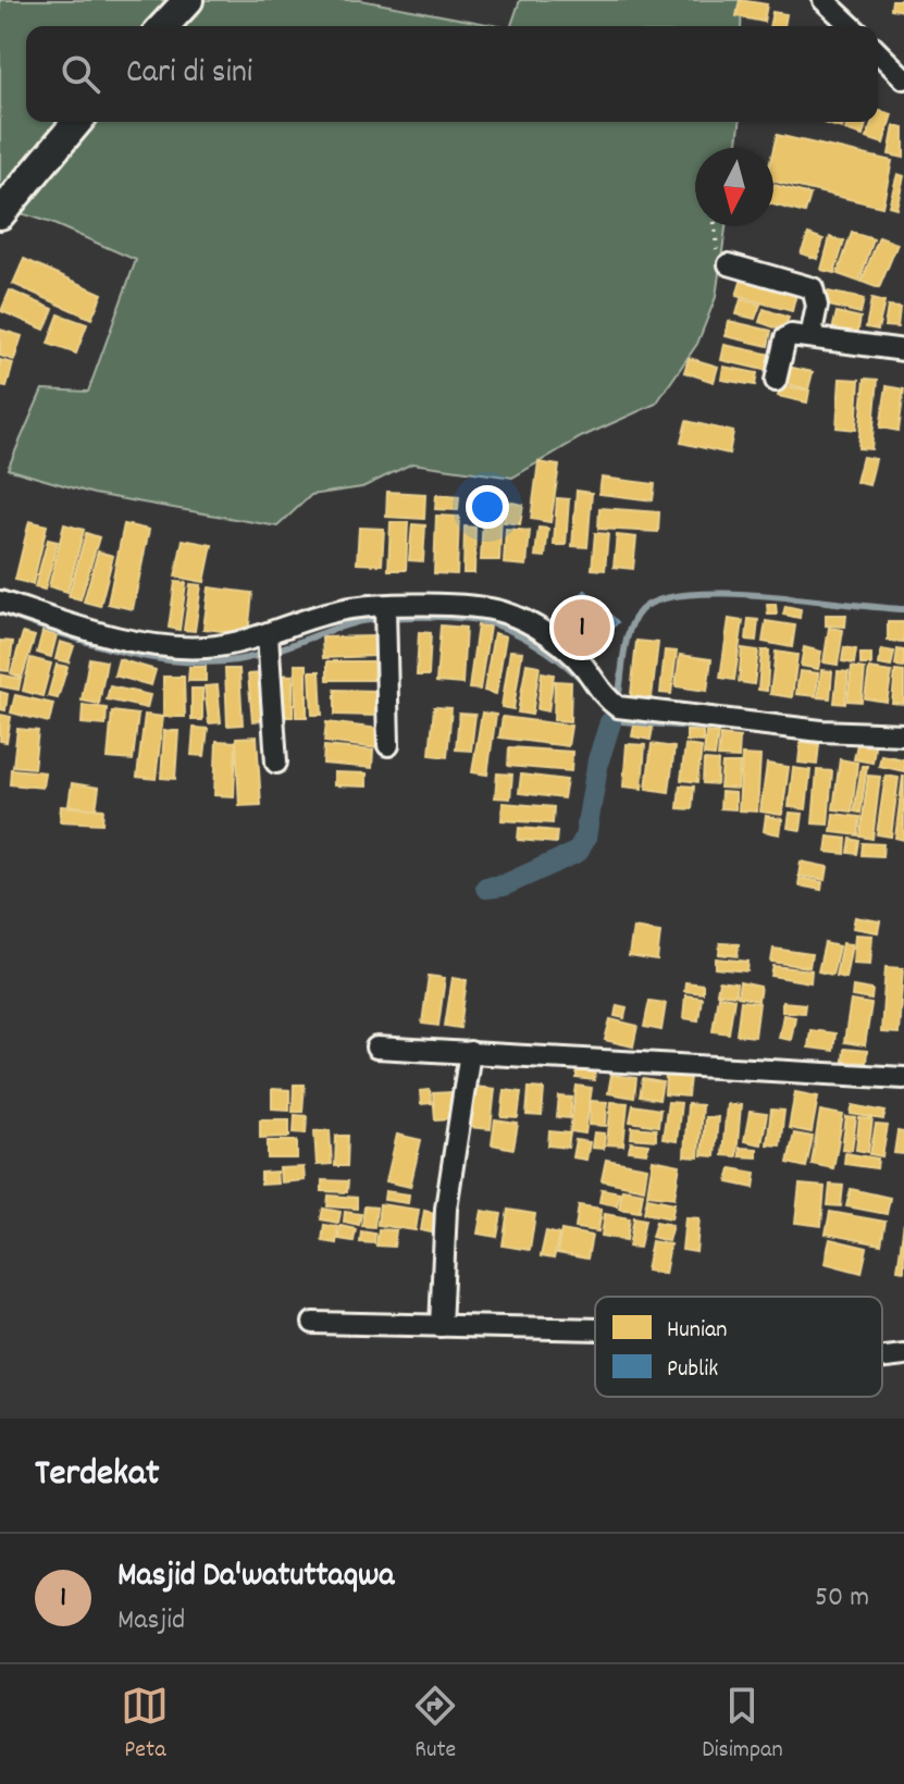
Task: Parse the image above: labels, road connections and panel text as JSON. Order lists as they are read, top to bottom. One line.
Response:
{"legend":["Hunian","Publik"],"north":"bottom","page":{"search":"Cari di sini","pins":"1","heading":"Terdekat","list":[{"mark":"1","name":"Masjid Da'watuttaqwa","note":"Masjid","value":"50 m"}],"nav":["Peta","Rute","Disimpan"]}}
